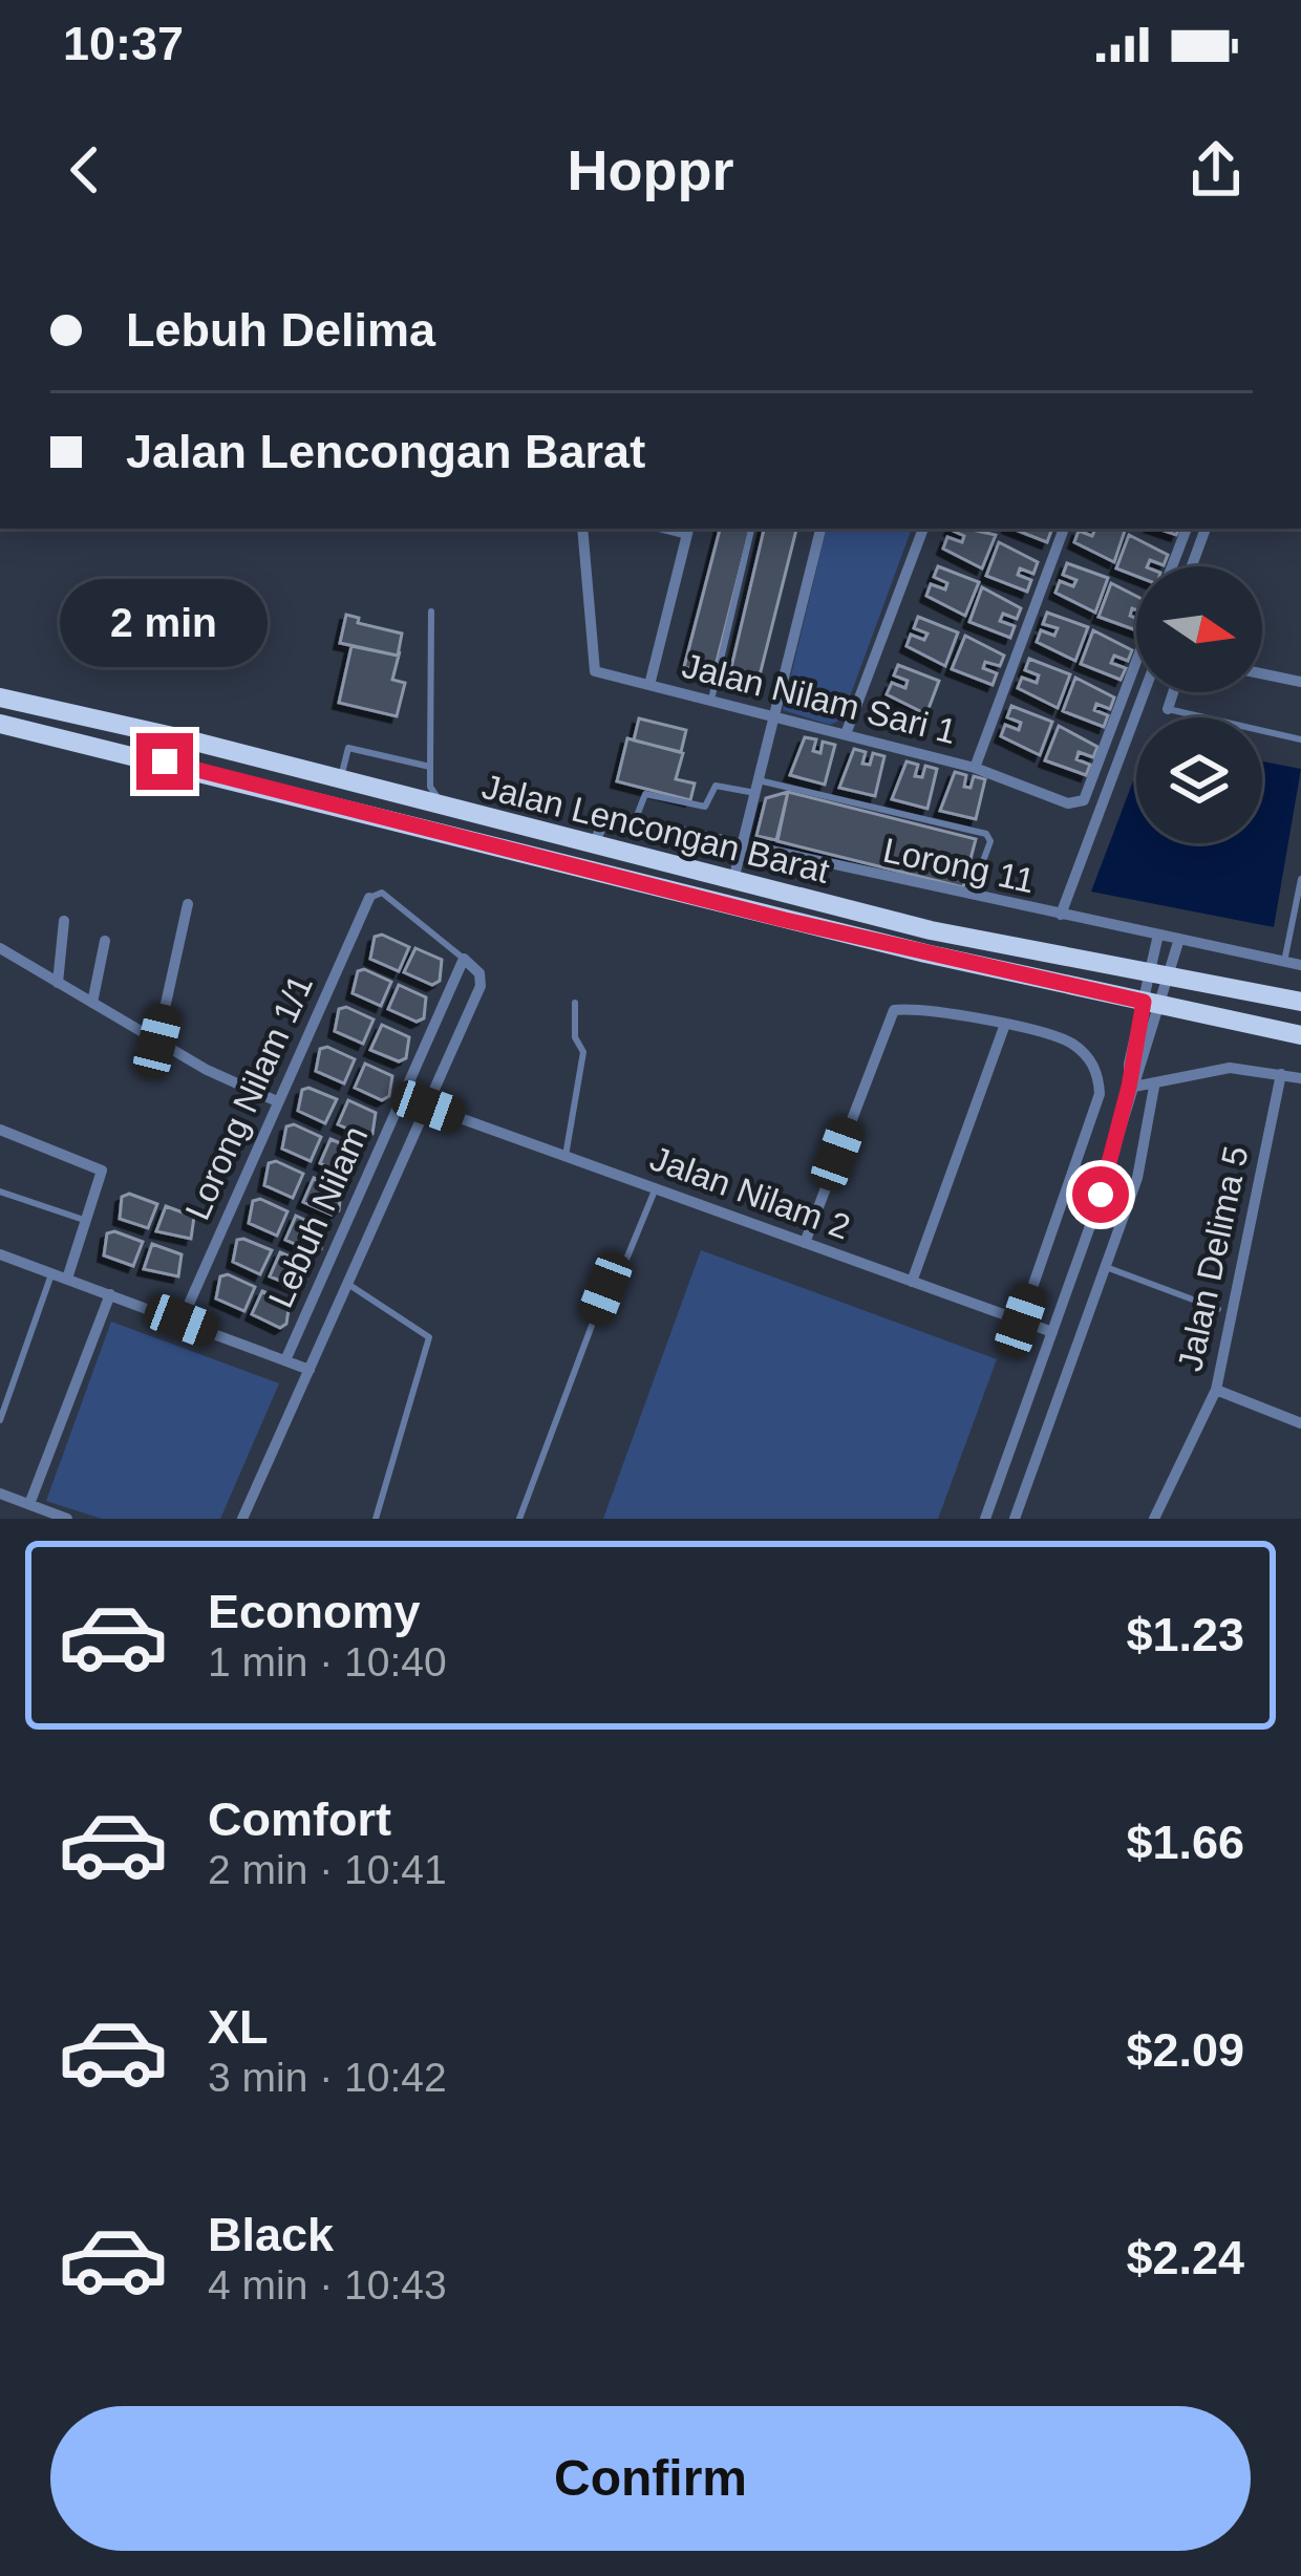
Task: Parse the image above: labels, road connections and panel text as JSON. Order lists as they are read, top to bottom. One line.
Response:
{"streets":{"highway":["Jalan Lencongan Barat"],"street":["Jalan Nilam Sari 1","Lorong 11","Lorong Nilam 1/1","Jalan Nilam 2","Lebuh Nilam","Jalan Delima 5"]},"crossings":[["Jalan Lencongan Barat","Lorong 11"]],"north":"right","page":{"status":"10:37","header":"Hoppr","banner":["Lebuh Delima","Jalan Lencongan Barat"],"bubble":"2 min","list":[{"name":"Economy","note":"1 min · 10:40","value":"$1.23"},{"name":"Comfort","note":"2 min · 10:41","value":"$1.66"},{"name":"XL","note":"3 min · 10:42","value":"$2.09"},{"name":"Black","note":"4 min · 10:43","value":"$2.24"}],"buttons":"Confirm"}}
